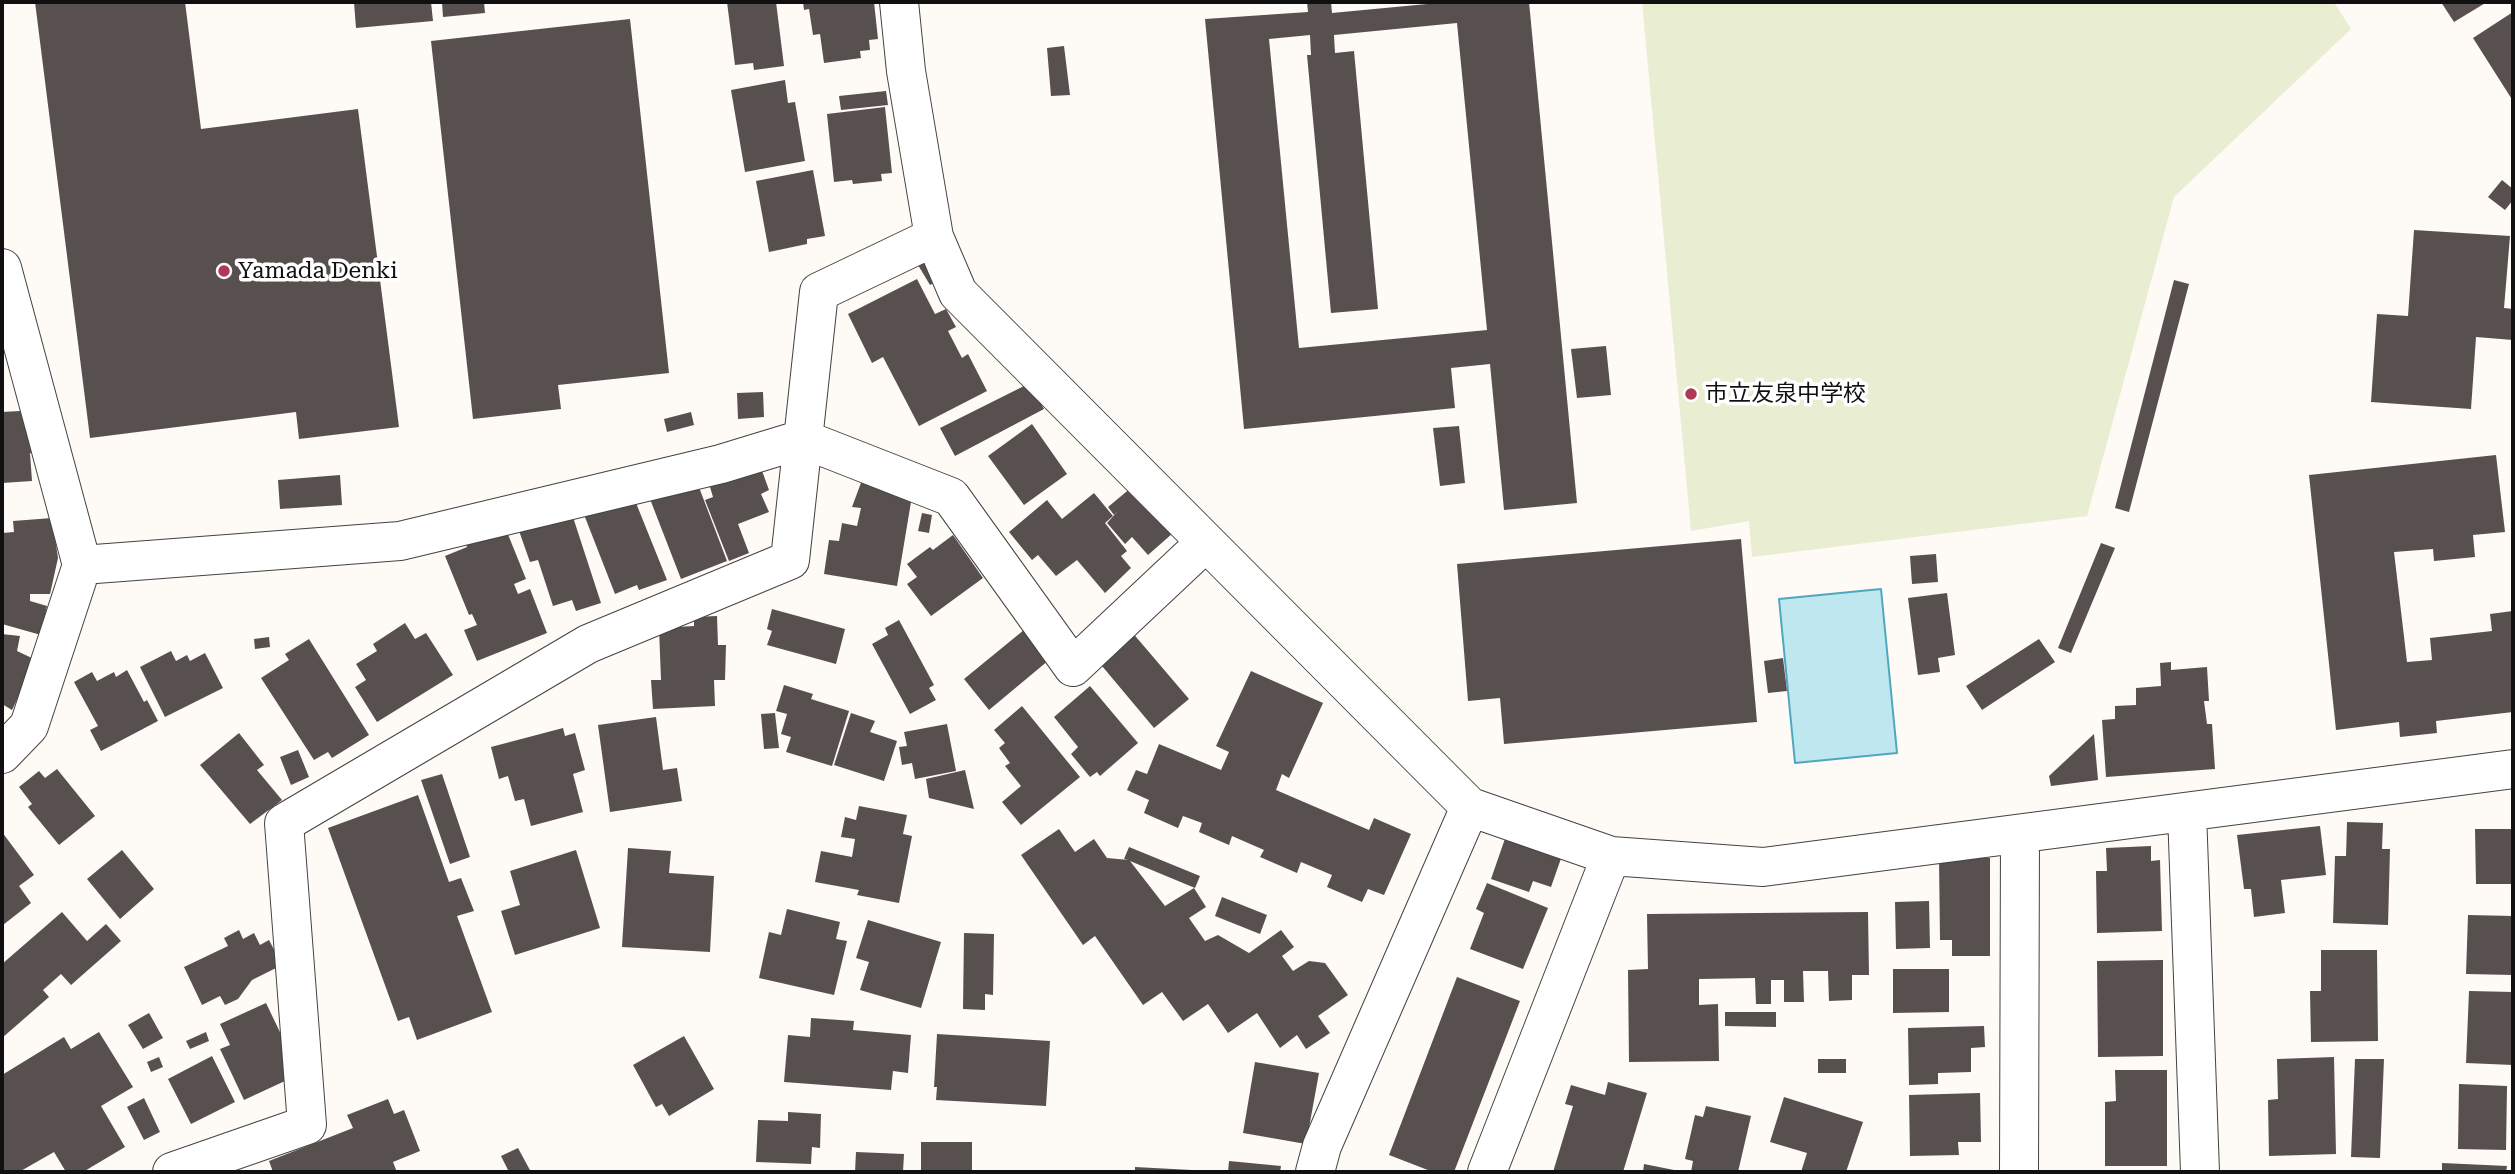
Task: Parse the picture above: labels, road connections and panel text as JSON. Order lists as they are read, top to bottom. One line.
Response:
{"places":["Yamada Denki","市立友泉中学校"]}
